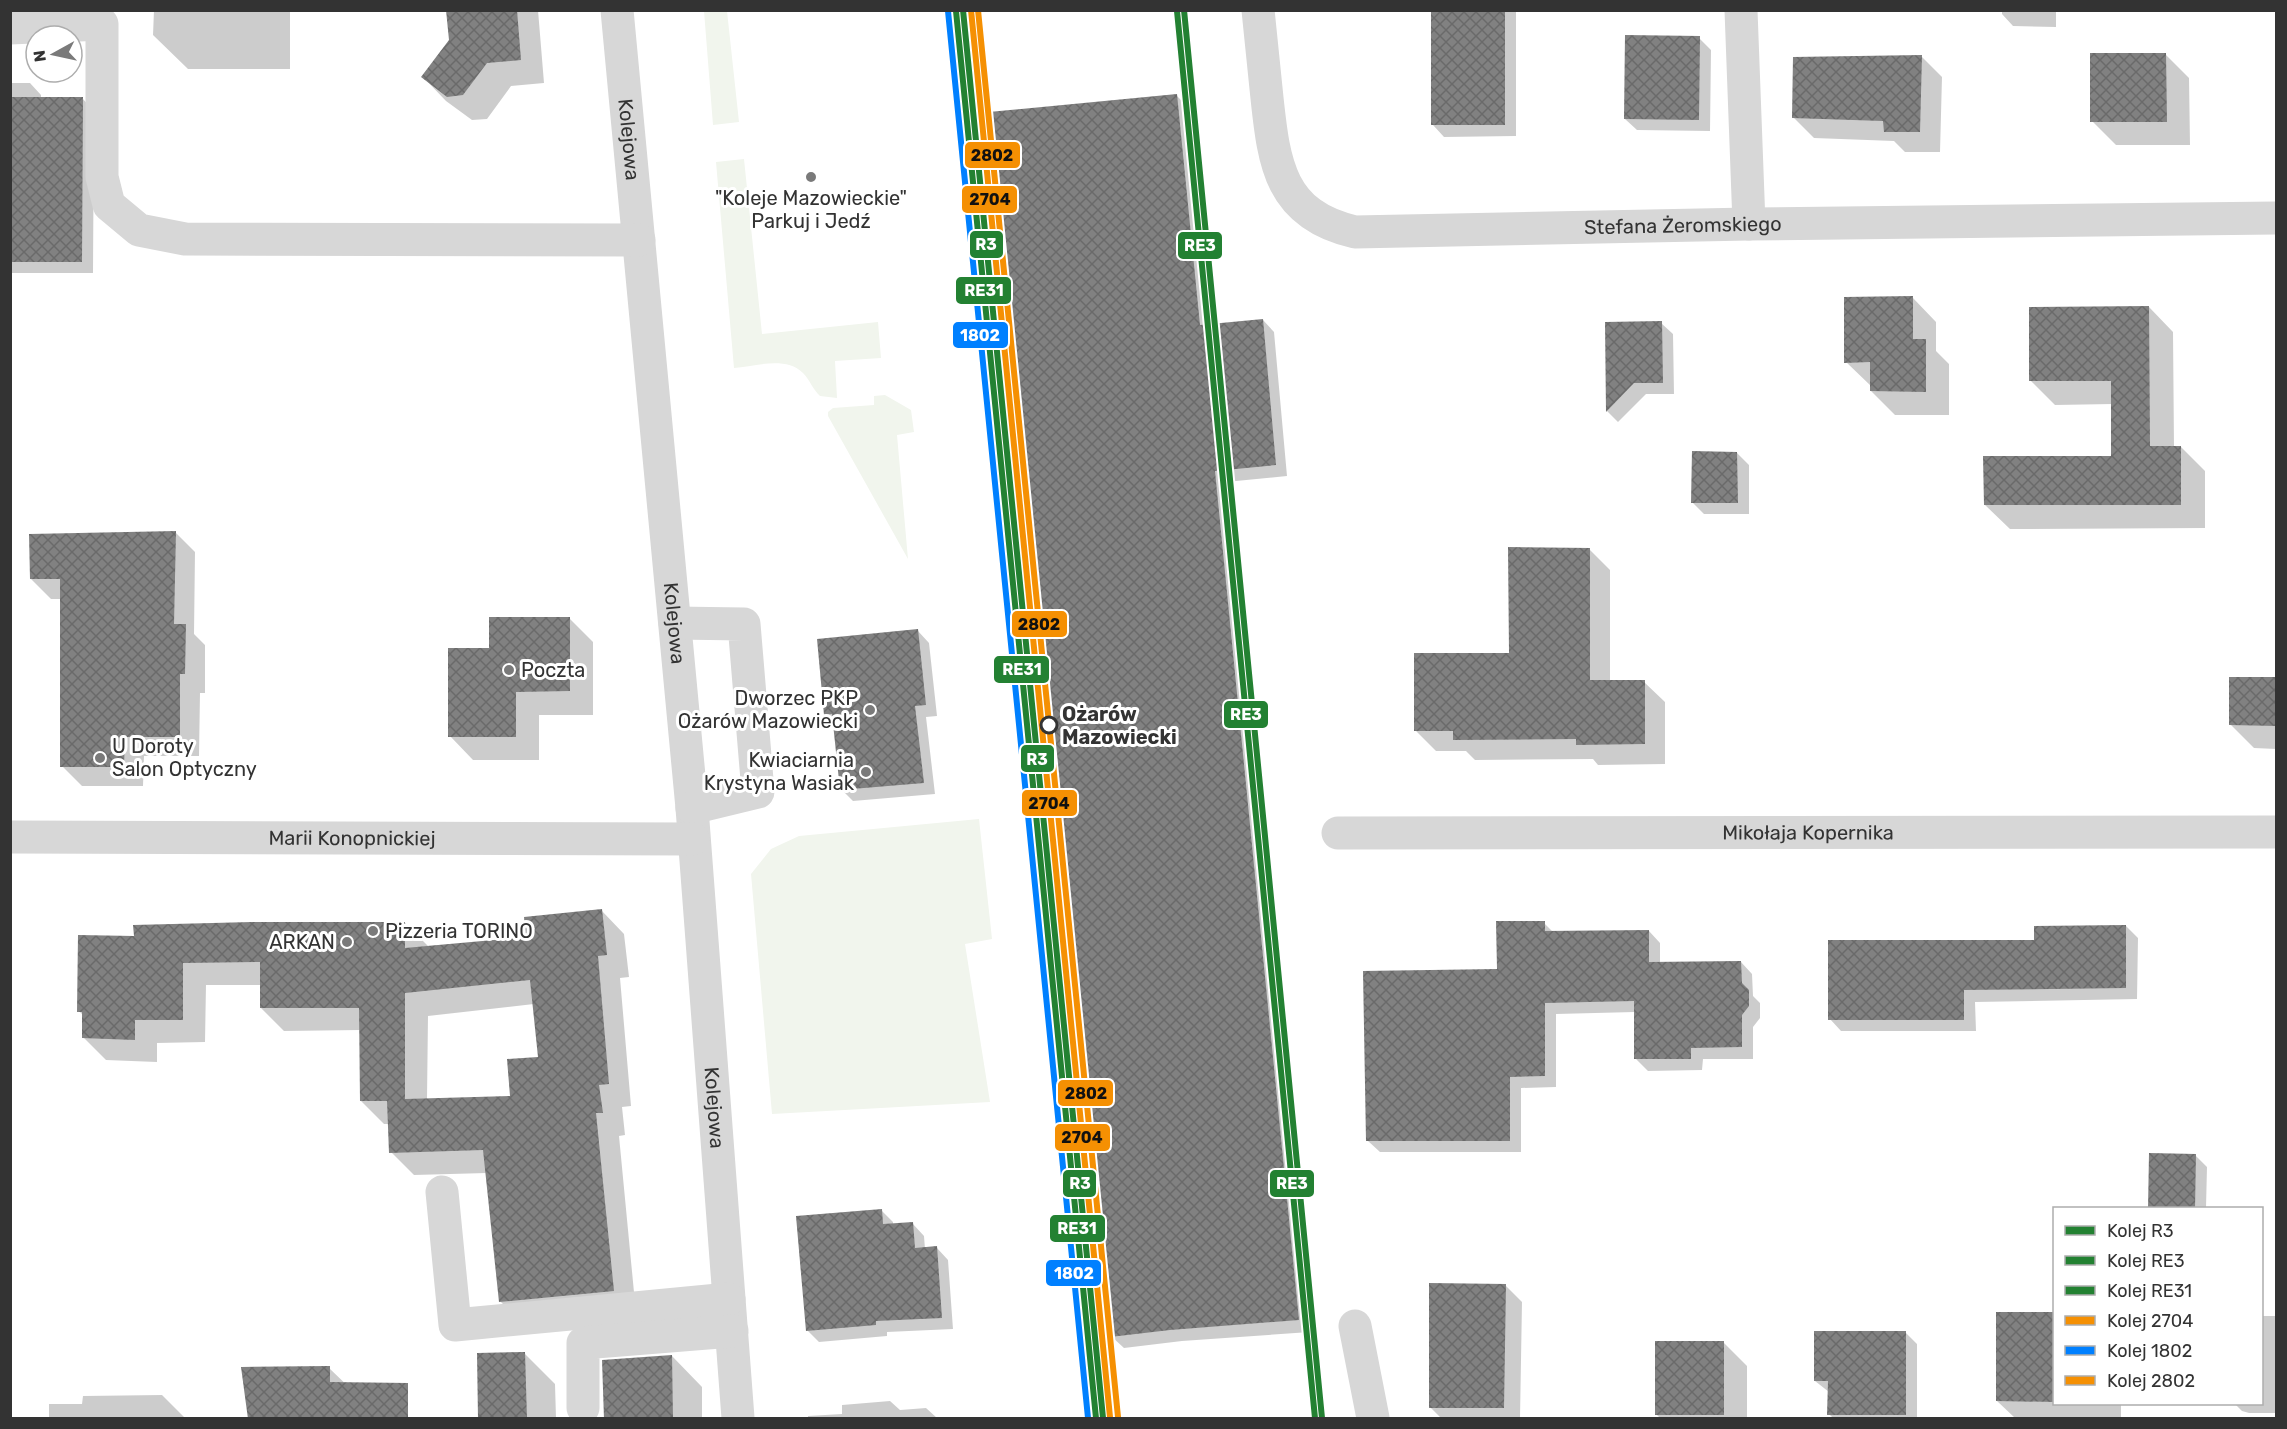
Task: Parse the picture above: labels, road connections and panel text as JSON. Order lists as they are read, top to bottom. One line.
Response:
{"streets":{"street":["Kolejowa","Stefana Żeromskiego","Mikołaja Kopernika","Marii Konopnickiej"]},"crossings":[["Kolejowa","Marii Konopnickiej"]],"places":["\"Koleje Mazowieckie\" Parkuj i Jedź","Poczta","Dworzec PKP Ożarów Mazowiecki","Ożarów Mazowiecki","U Doroty Salon Optyczny","Kwiaciarnia Krystyna Wasiak","Pizzeria TORINO","ARKAN"],"lines":["rail line R3","rail line 2704","rail line 2802","rail line RE3","rail line RE31","rail line 1802"],"legend":["Kolej R3","Kolej RE3","Kolej RE31","Kolej 2704","Kolej 1802","Kolej 2802"],"north":"left"}
